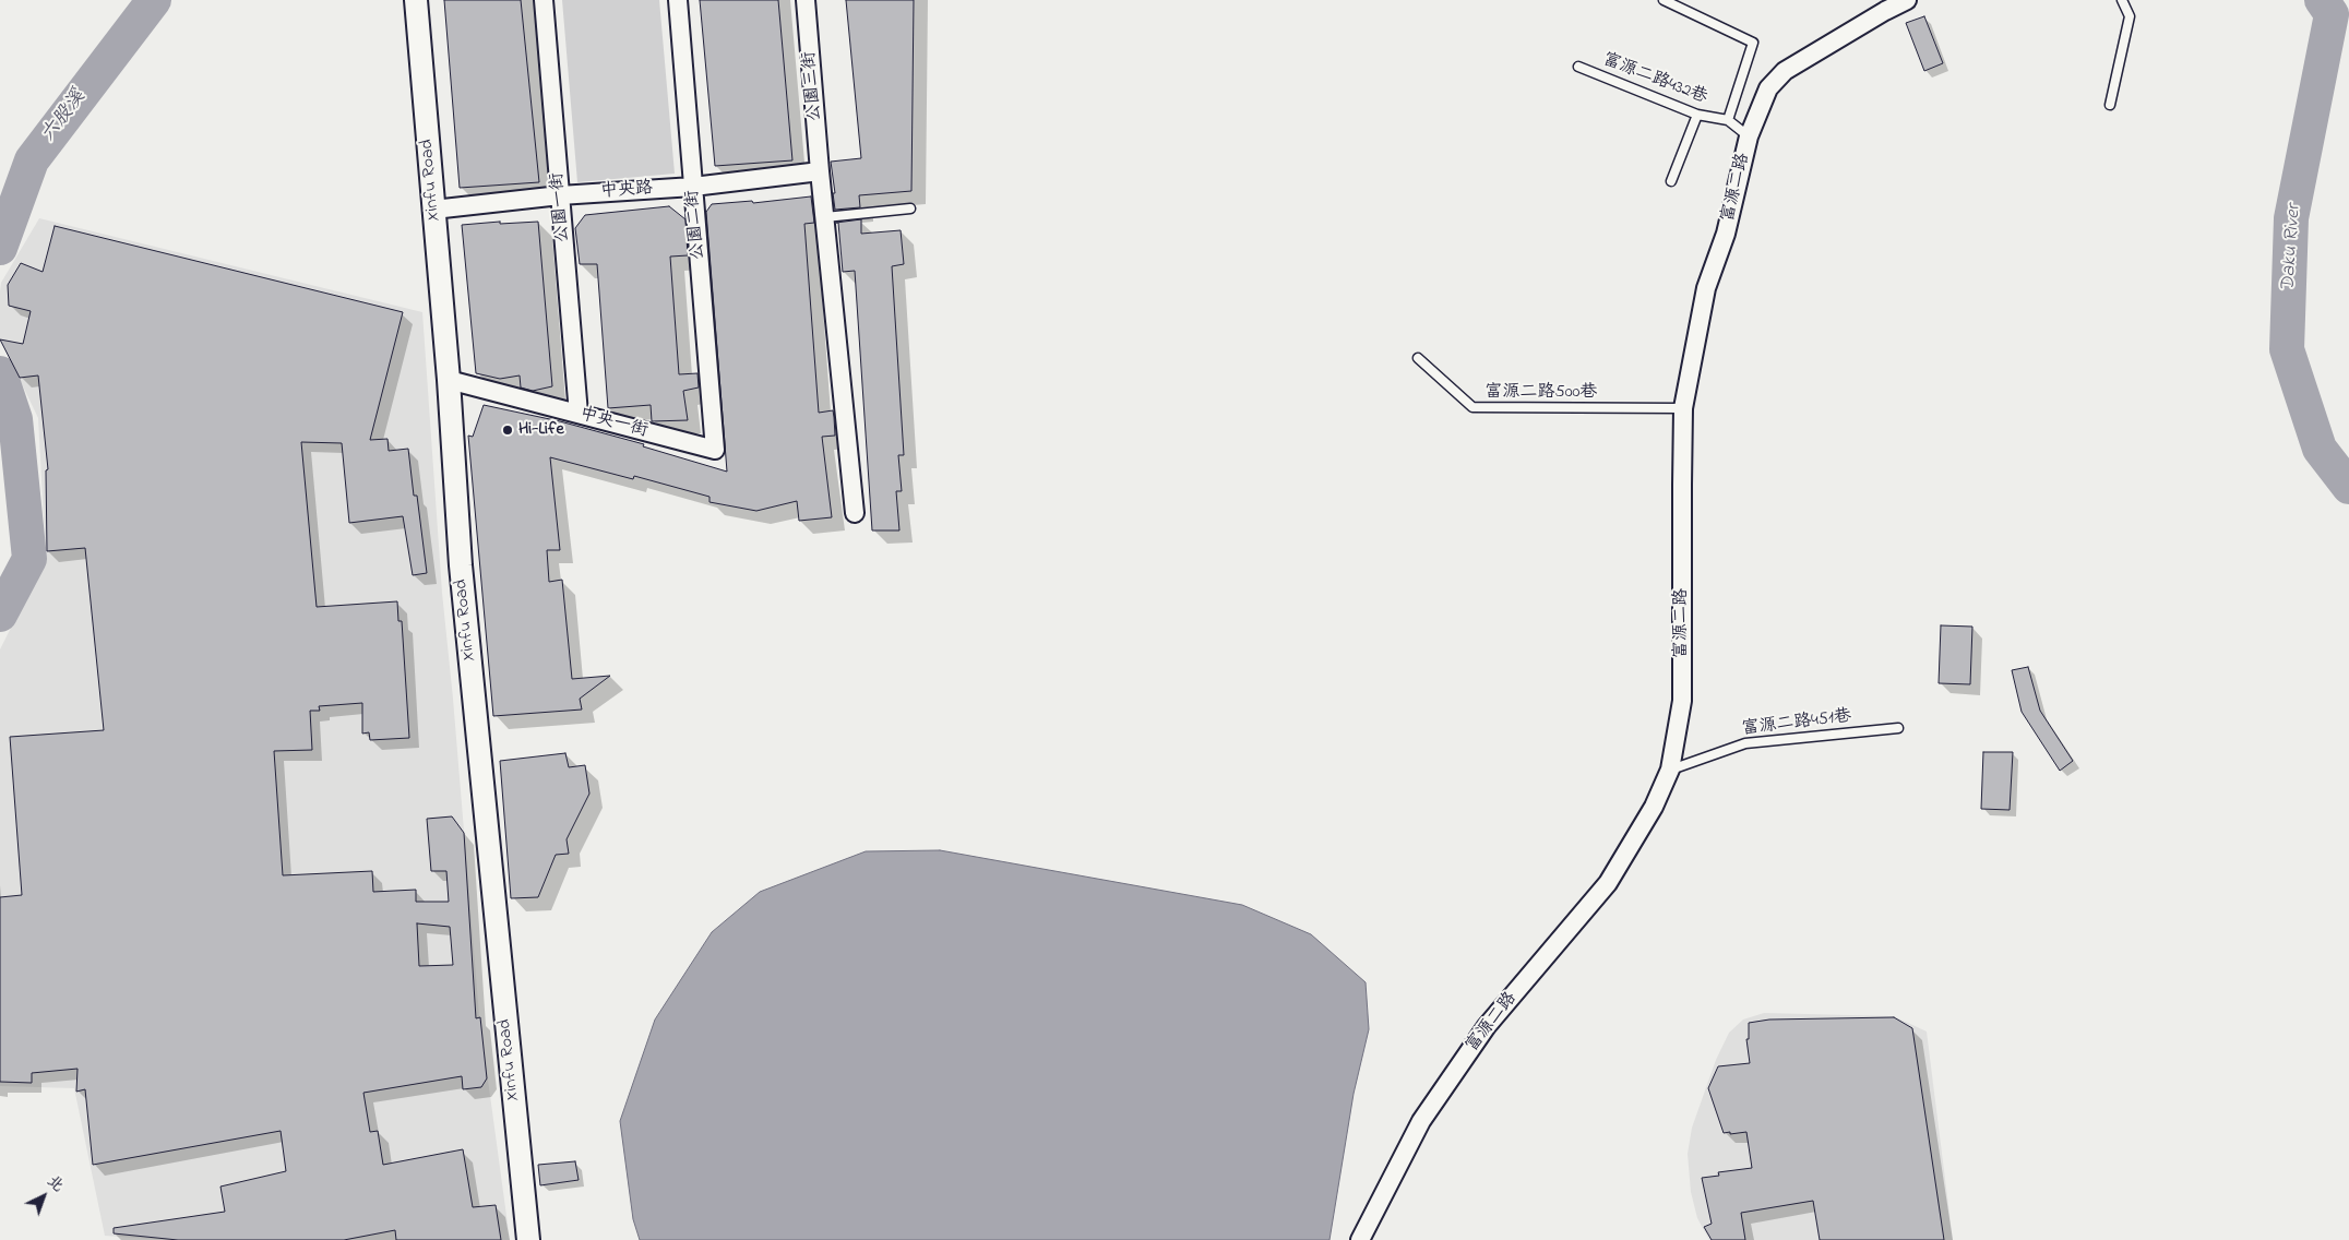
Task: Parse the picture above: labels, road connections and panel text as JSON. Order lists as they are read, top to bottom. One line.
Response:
{"streets":{"street":["公園三街","Xinfu Road","富源二路","中央路","公園一街","公園二街","中央一街"],"lane":["富源二路432巷","富源二路500巷","富源二路451巷"]},"crossings":[["富源二路432巷","富源二路"],["公園三街","中央路"],["Xinfu Road","中央路"],["Xinfu Road","中央一街"],["富源二路","富源二路500巷"],["富源二路","富源二路451巷"],["中央路","公園一街"],["中央路","公園二街"],["公園一街","中央一街"],["公園二街","中央一街"]],"water":["六股溪","Daku River"],"places":["Hi-Life"],"north":"top right"}
